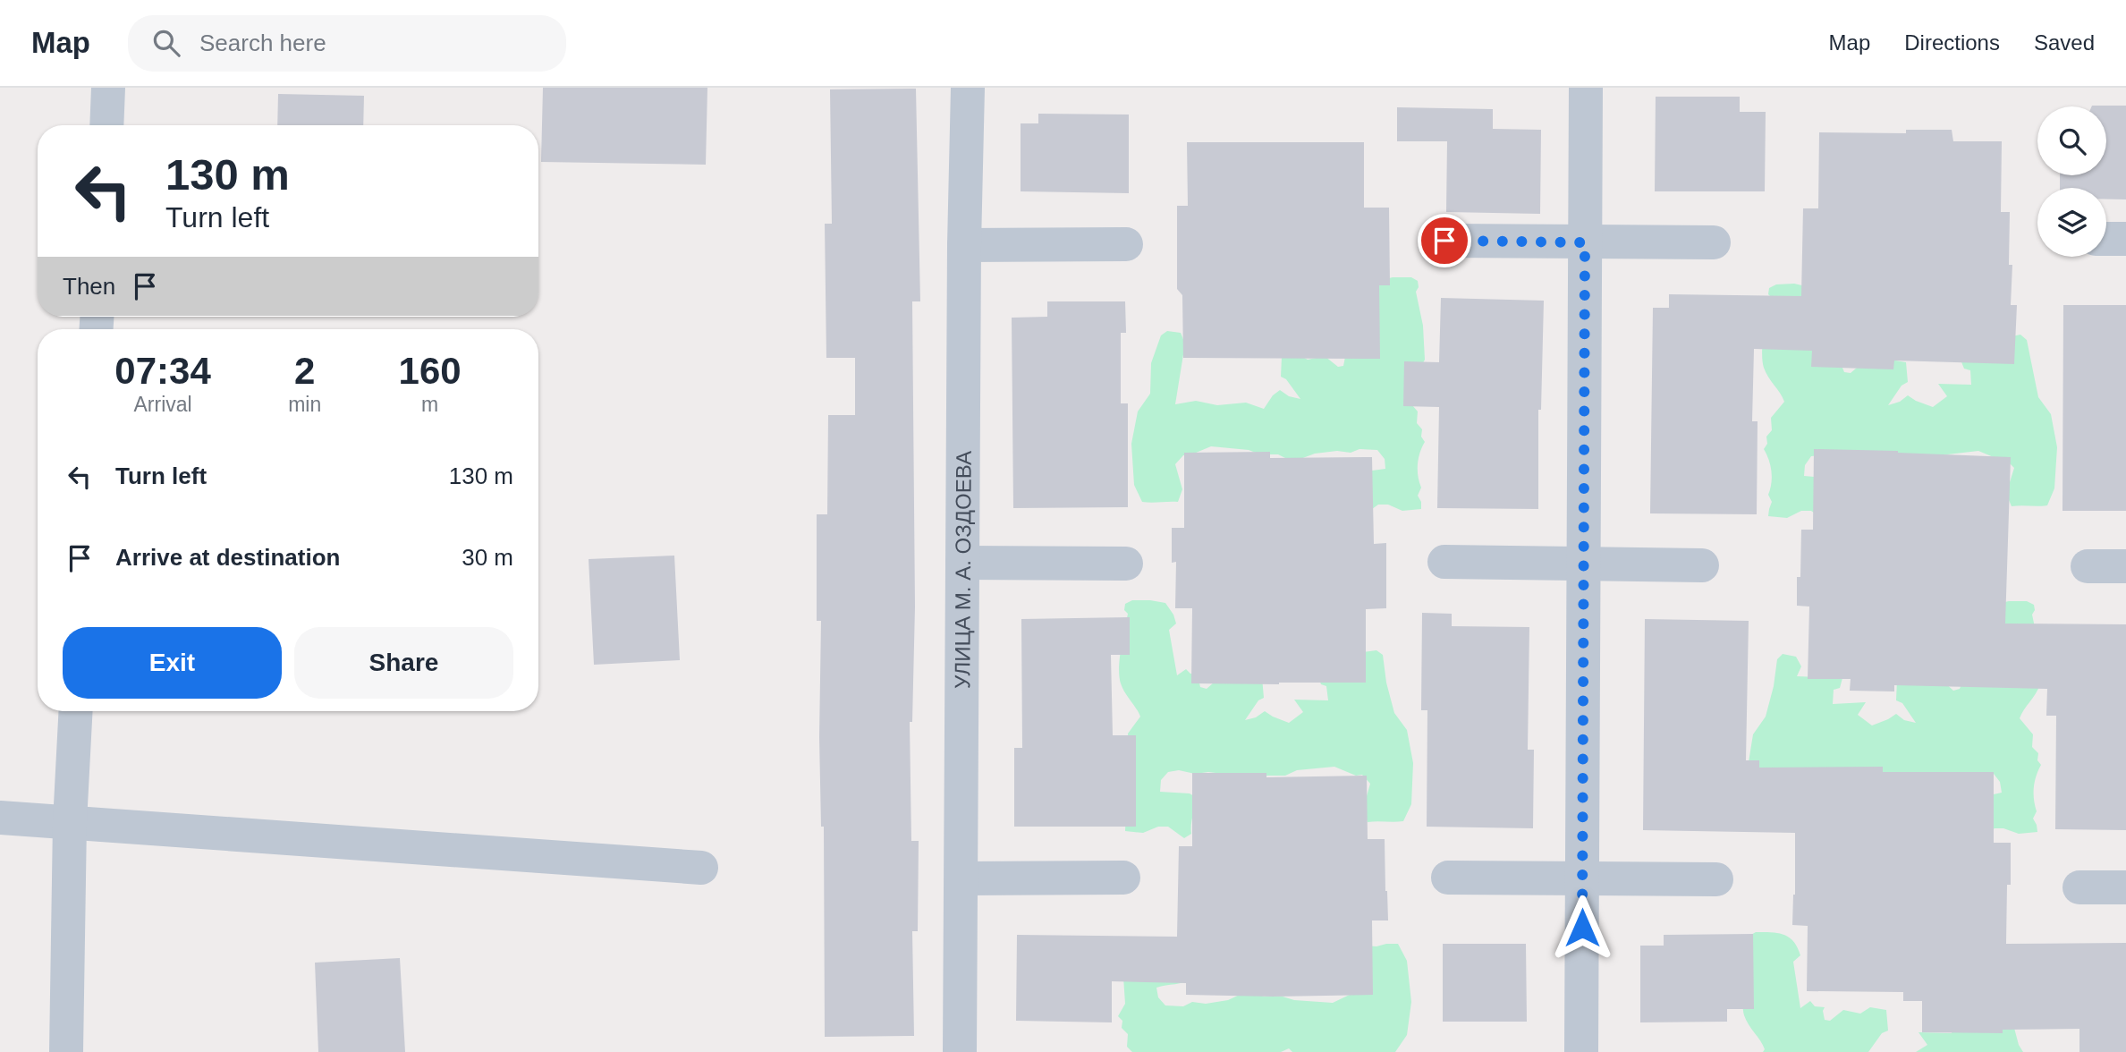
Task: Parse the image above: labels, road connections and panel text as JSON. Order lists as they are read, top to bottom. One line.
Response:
{"streets":{"street":["УЛИЦА М. А. ОЗДОЕВА"]},"page":{"header":"Map","search":"Search here","nav":["Map","Directions","Saved"],"turn":["130 m","Turn left"],"then":"Then","eta":["07:34","Arrival","2","min","160","m"],"list":[{"name":"Turn left","value":"130 m"},{"name":"Arrive at destination","value":"30 m"}],"buttons":["Exit","Share"]}}
